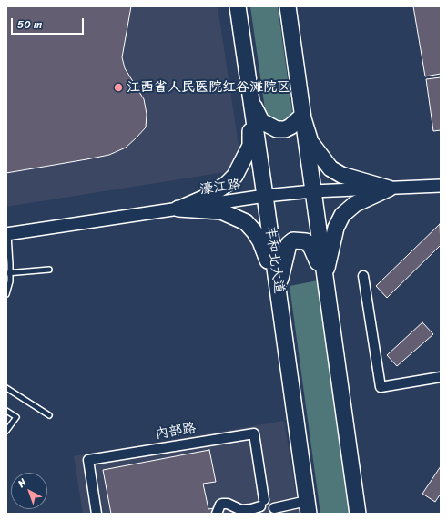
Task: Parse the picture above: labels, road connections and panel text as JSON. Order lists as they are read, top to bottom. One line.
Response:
{"streets":{"highway":["丰和北大道"],"street":["濠江路","内部路"]},"crossings":[["濠江路","丰和北大道"]],"places":["江西省人民医院红谷滩院区"],"scale_bar":"50 m","north":"top left"}
